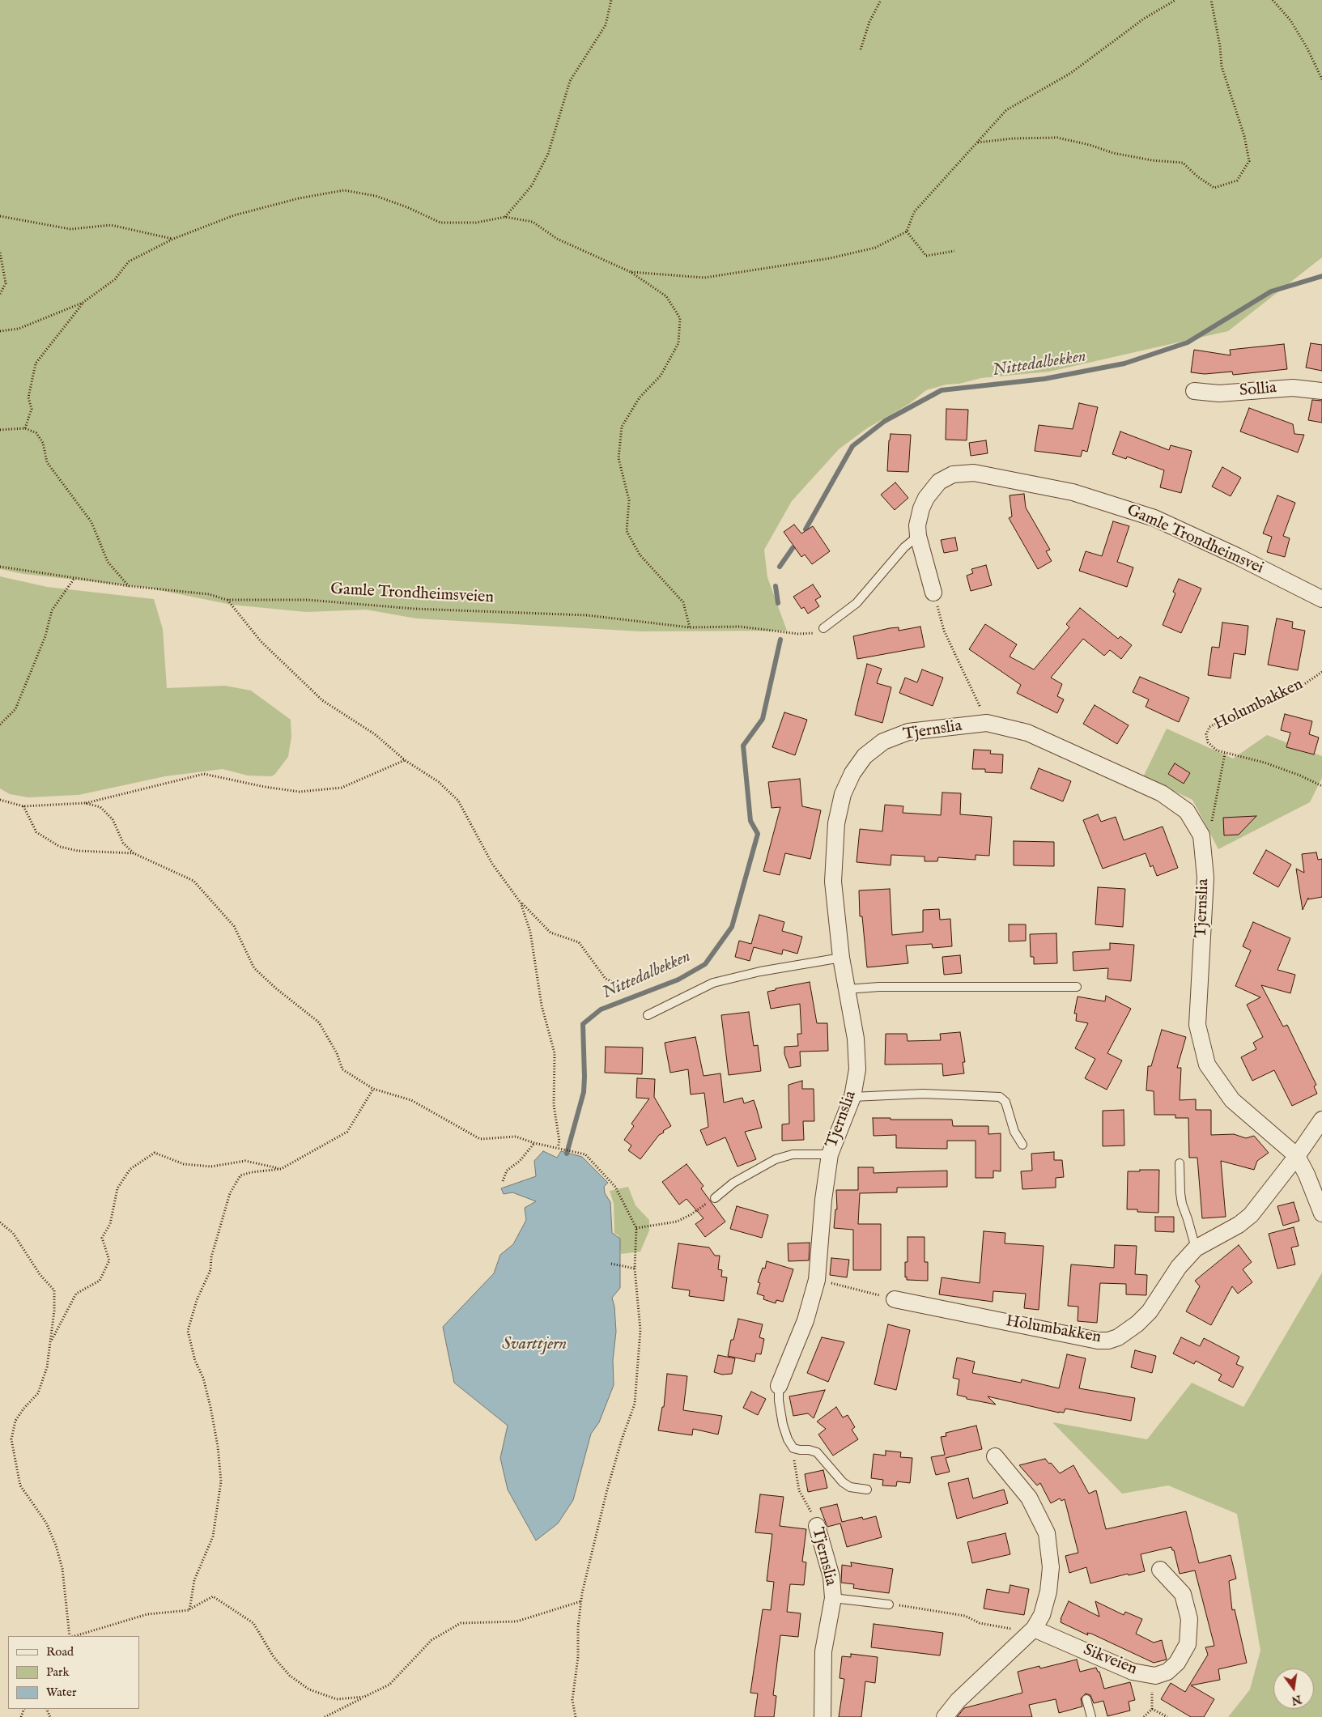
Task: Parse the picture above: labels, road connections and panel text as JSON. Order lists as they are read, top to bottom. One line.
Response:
{"streets":{"street":["Sollia","Gamle Trondheimsvei","Holumbakken","Tjernslia","Sikveien"],"path":["Gamle Trondheimsveien"]},"crossings":[["Holumbakken","Tjernslia"]],"water":["Nittedalbekken","Svarttjern"],"legend":["Road","Park","Water"],"north":"bottom"}
